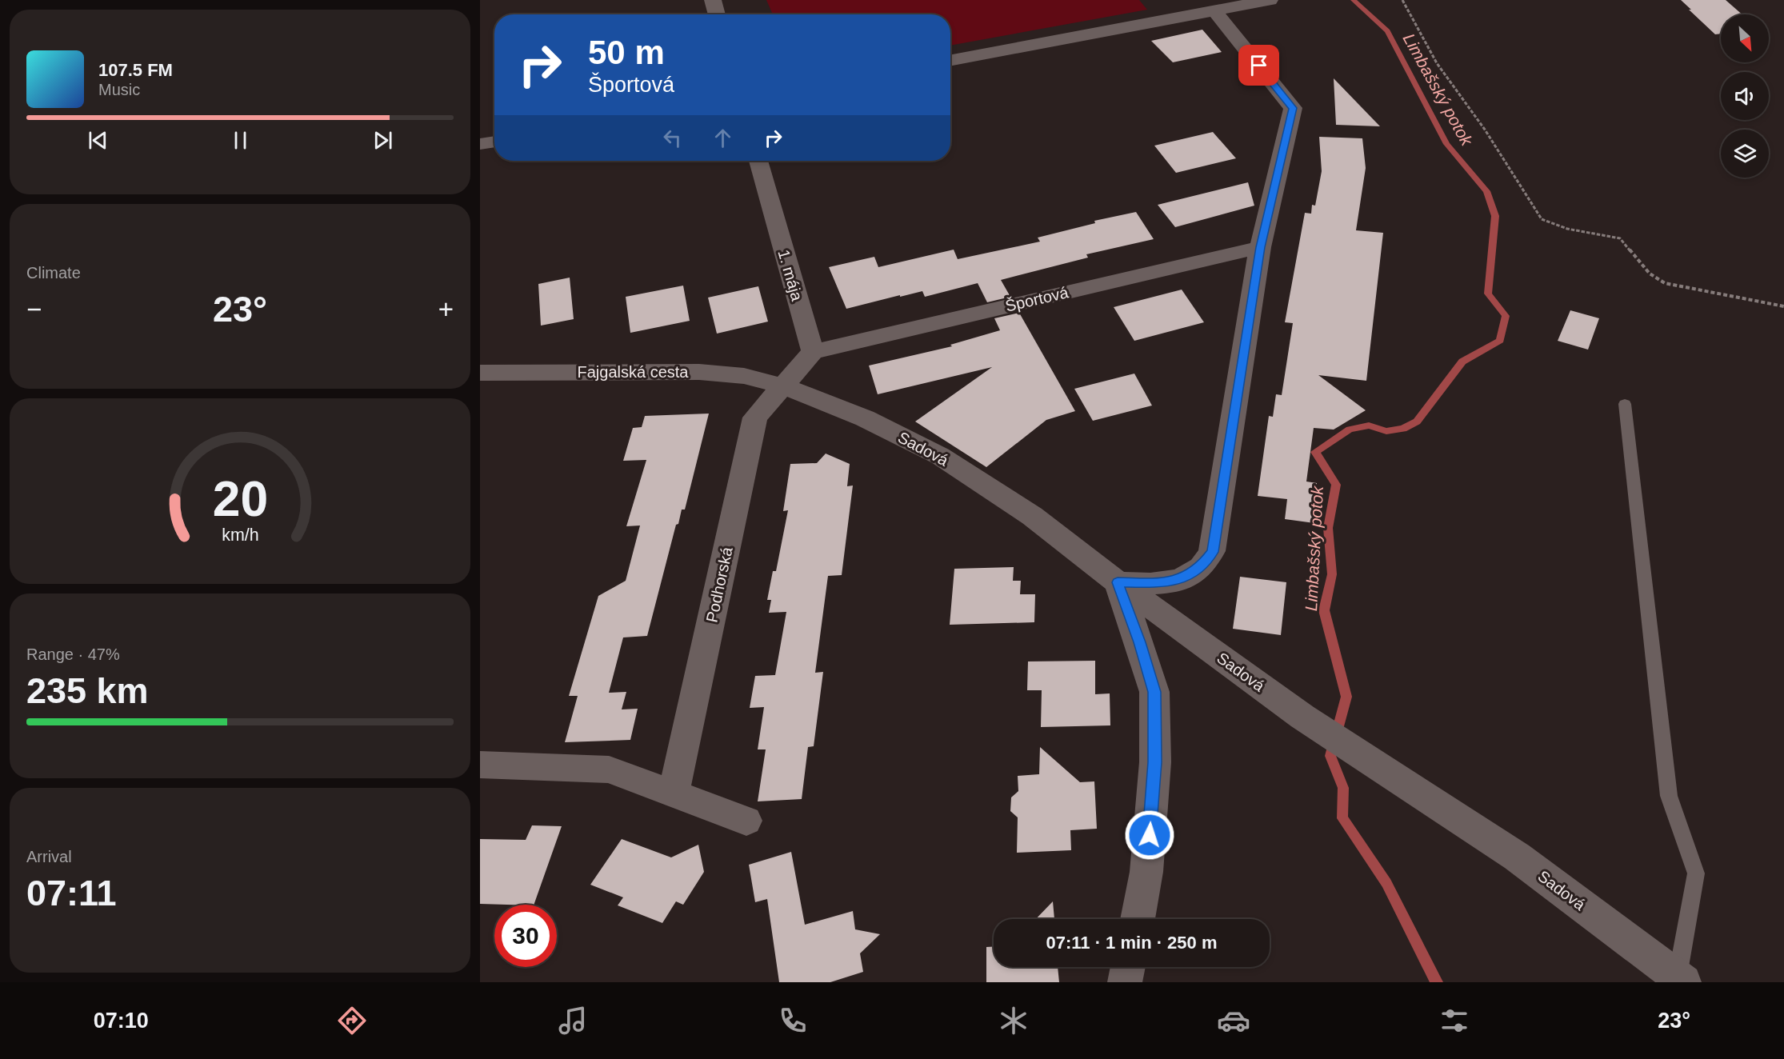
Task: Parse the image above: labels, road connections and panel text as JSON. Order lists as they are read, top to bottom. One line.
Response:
{"streets":{"street":["1. mája","Športová","Fajgalská cesta","Sadová","Podhorská"]},"crossings":[["1. mája","Športová"],["Fajgalská cesta","Sadová"],["Fajgalská cesta","Podhorská"],["Sadová","Podhorská"]],"water":["Limbašský potok"],"north":"bottom right","page":{"turn":["50 m","Športová"],"song":["107.5 FM","Music"],"tile":["Climate",["Range · 47%","235 km"],["Arrival","07:11"]],"heat":["−","23°","+"],"limit":"30","trip":"07:11 · 1 min · 250 m","tabs":["07:10","23°"],"gauge":["20","km/h"]}}
